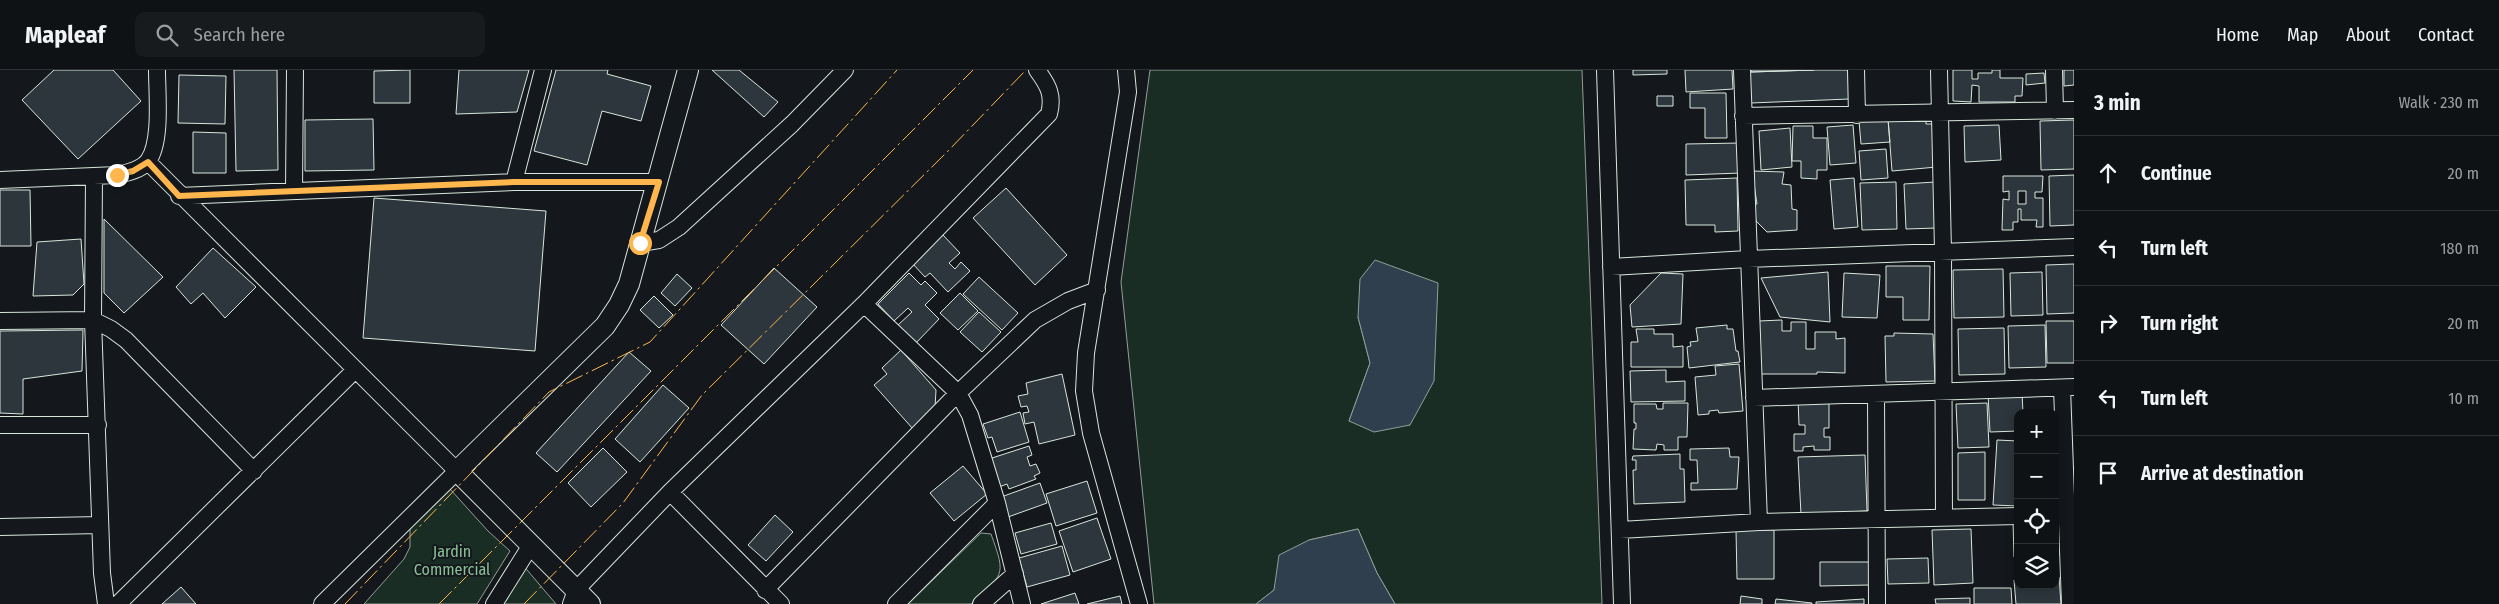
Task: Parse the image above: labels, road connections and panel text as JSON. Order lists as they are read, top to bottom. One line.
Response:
{"parks":["Jardin Commercial"],"page":{"header":"Mapleaf","search":"Search here","nav":["Home","Map","About","Contact"],"heading":["3 min","Walk · 230 m"],"list":[["Continue","20 m"],["Turn left","180 m"],["Turn right","20 m"],["Turn left","10 m"],"Arrive at destination"],"map_buttons":["+","−"]}}
